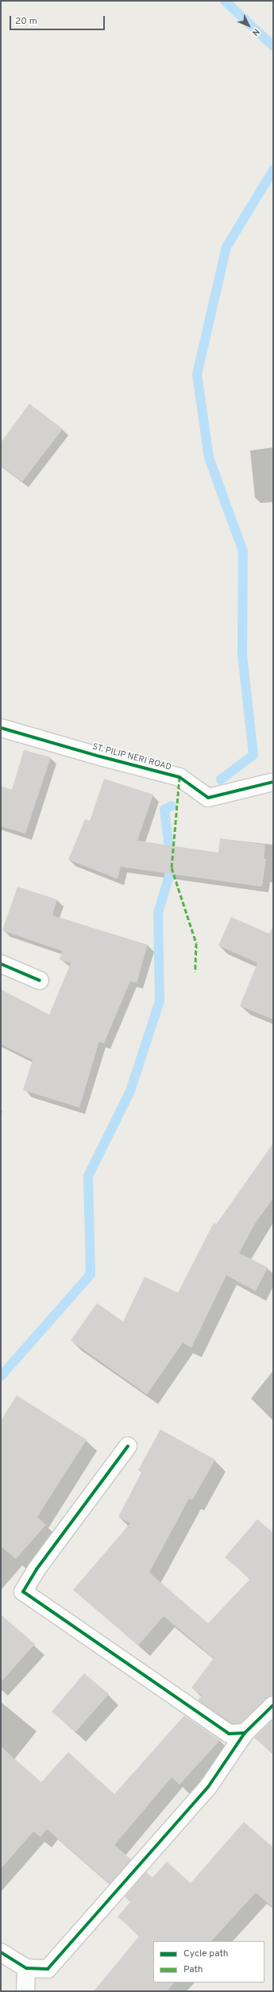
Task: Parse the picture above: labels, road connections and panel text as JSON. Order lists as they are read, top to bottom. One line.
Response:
{"streets":{"street":["ST. PILIP NERI ROAD"]},"legend":["Cycle path","Path"],"scale_bar":"20 m","north":"bottom right"}
